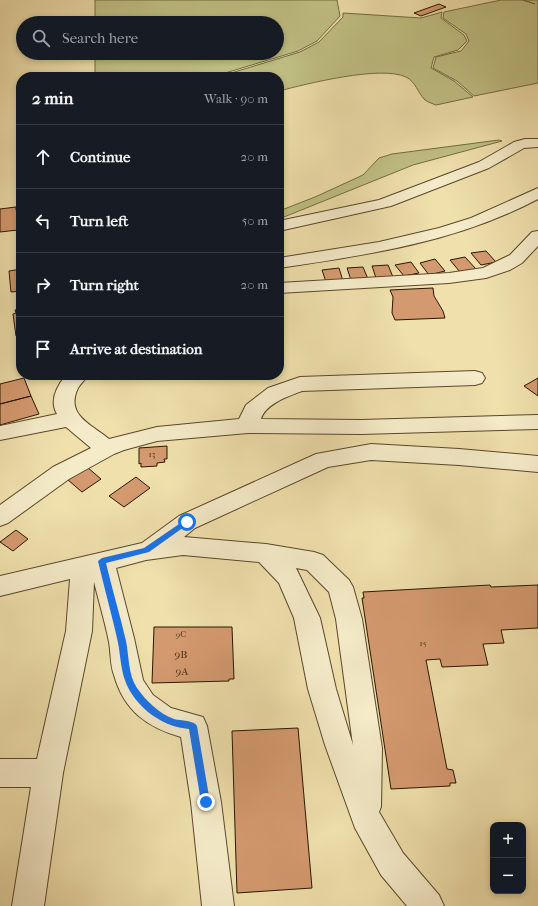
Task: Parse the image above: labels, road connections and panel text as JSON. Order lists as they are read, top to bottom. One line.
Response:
{"house_numbers":["13","9C","15","9B","9A"],"page":{"search":"Search here","heading":["2 min","Walk · 90 m"],"list":[["Continue","20 m"],["Turn left","50 m"],["Turn right","20 m"],"Arrive at destination"],"map_buttons":["+","−"]}}
